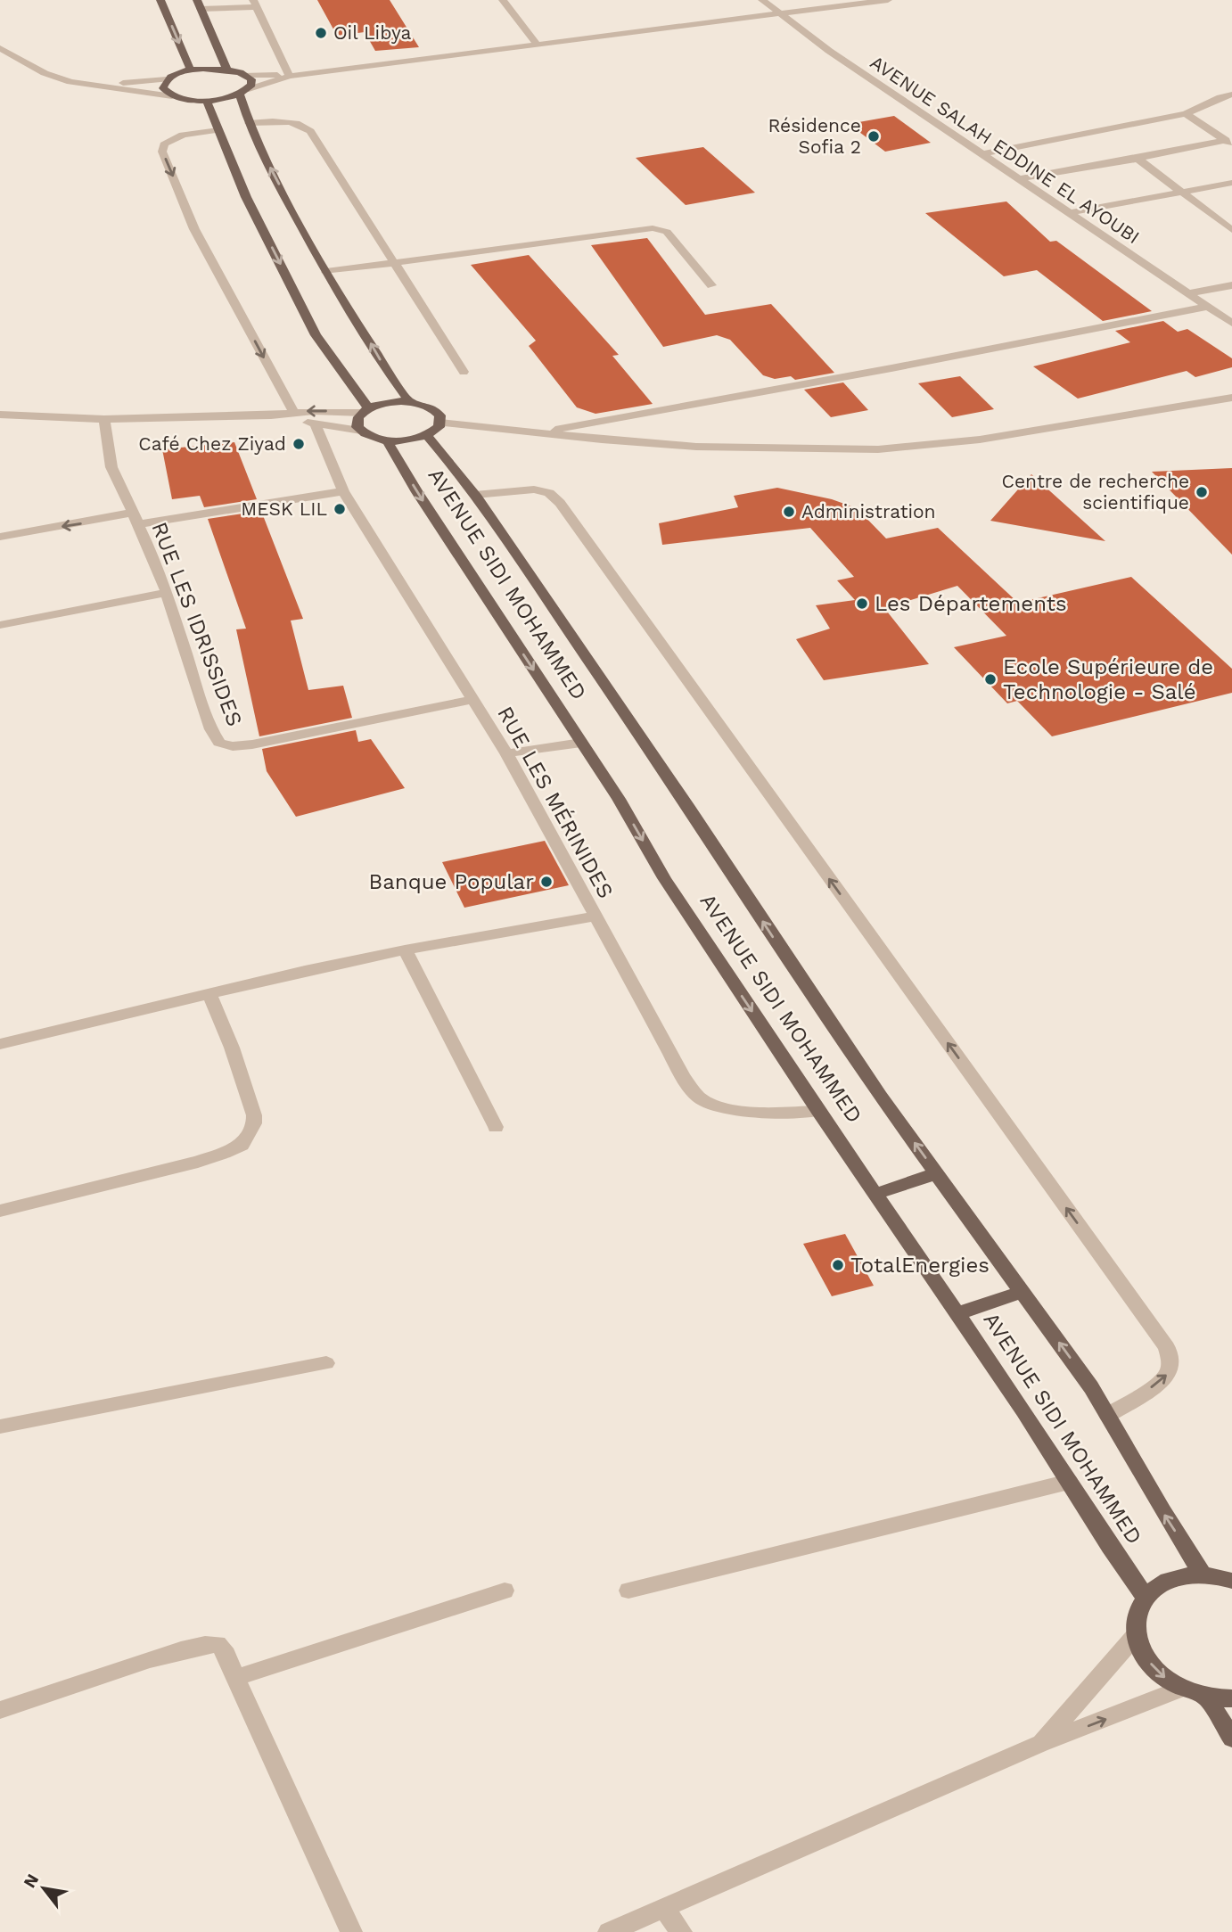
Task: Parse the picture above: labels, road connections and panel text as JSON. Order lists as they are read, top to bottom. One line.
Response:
{"streets":{"main road":["AVENUE SIDI MOHAMMED"],"street":["AVENUE SALAH EDDINE EL AYOUBI","RUE LES IDRISSIDES","RUE LES MÉRINIDES"]},"crossings":[["AVENUE SIDI MOHAMMED","RUE LES MÉRINIDES"],["RUE LES IDRISSIDES","RUE LES MÉRINIDES"]],"places":["Oil Libya","Résidence Sofia 2","Café Chez Ziyad","Centre de recherche scientifique","MESK LIL","Administration","Les Départements","Ecole Supérieure de Technologie - Salé","Banque Popular","TotalEnergies"],"north":"top left"}
